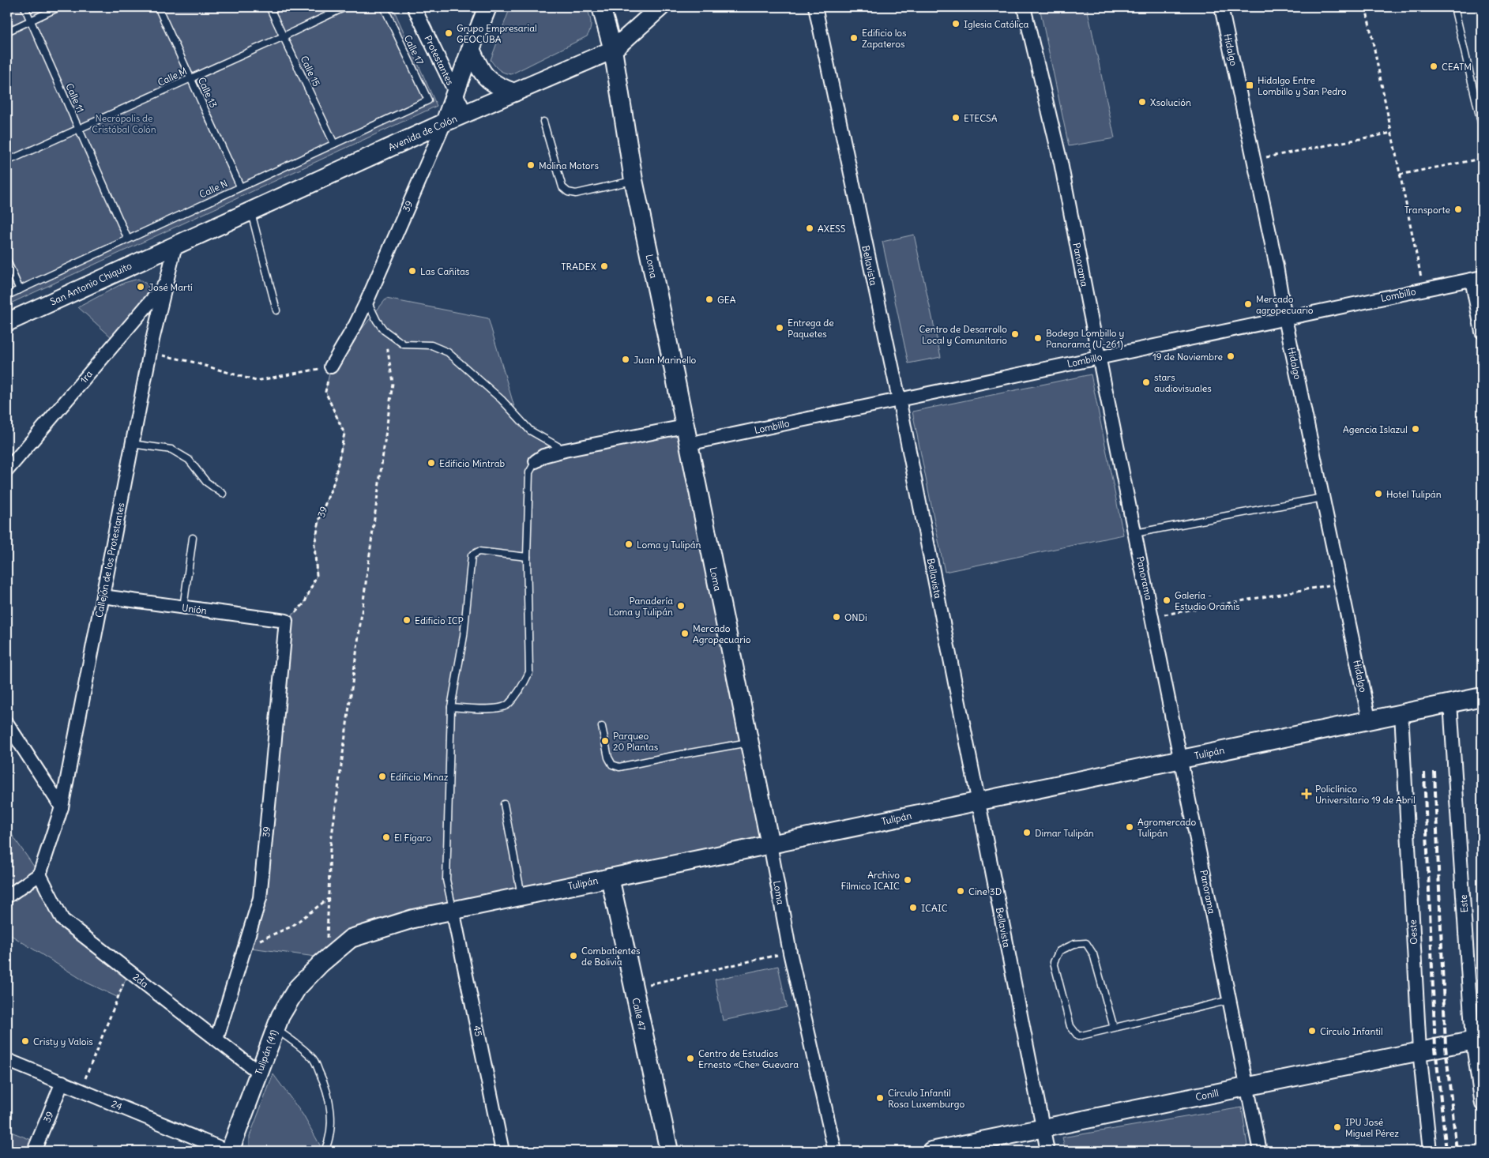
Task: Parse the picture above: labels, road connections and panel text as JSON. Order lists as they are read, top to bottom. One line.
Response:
{"streets":{"street":["Hidalgo","Protestantes","Avenida de Colón","39","Panorama","Bellavista","Loma","San Antonio Chiquito","Lombillo","1ra","Callejón de los Protestantes","Unión","Tulipán","Este","Oeste","2da","Calle 47","45","Tulipán (41)","Conill","24"],"lane":["Calle 17","Calle 15","Calle M","Calle 13","Calle 11","Calle N"]},"crossings":[["Calle 17","Calle N"],["Hidalgo","Lombillo"],["Hidalgo","Tulipán"],["Protestantes","Avenida de Colón"],["Protestantes","39"],["Calle 15","Calle M"],["Calle 15","Calle N"],["Calle M","Calle 13"],["Calle M","Calle 11"],["Calle 13","Calle N"],["Calle 11","Calle N"],["Avenida de Colón","39"],["Avenida de Colón","Loma"],["Avenida de Colón","San Antonio Chiquito"],["Avenida de Colón","Callejón de los Protestantes"],["39","Unión"],["39","2da"],["39","24"],["Panorama","Lombillo"],["Panorama","Tulipán"],["Panorama","Conill"],["Bellavista","Lombillo"],["Bellavista","Tulipán"],["Bellavista","Conill"],["Loma","Lombillo"],["Loma","Tulipán"],["San Antonio Chiquito","Callejón de los Protestantes"],["1ra","Callejón de los Protestantes"],["Callejón de los Protestantes","Unión"],["Callejón de los Protestantes","2da"],["Tulipán","Este"],["Tulipán","Oeste"],["Tulipán","Calle 47"],["Tulipán","45"],["Tulipán","Tulipán (41)"],["Este","Conill"],["Oeste","Conill"],["2da","Tulipán (41)"],["Tulipán (41)","24"]],"parks":["Necrópolis de Cristóbal Colón"],"places":{"other":["Iglesia Católica","Grupo Empresarial GEOCUBA","Edificio los Zapateros","CEATM","Xsolución","ETECSA","Molina Motors","Transporte","AXESS","TRADEX","Las Cañitas","José Martí","GEA","Mercado agropecuario","Entrega de Paquetes","Centro de Desarrollo Local y Comunitario","Bodega Lombillo y Panorama (U-261)","19 de Noviembre","Juan Marinello","stars audiovisuales","Agencia Islazul","Edificio Mintrab","Hotel Tulipán","Loma y Tulipán","Galería - Estudio Oramis","Panadería Loma y Tulipán","ONDi","Edificio ICP","Mercado Agropecuario","Parqueo 20 Plantas","Edificio Minaz","Agromercado Tulipán","Dimar Tulipán","El Fígaro","Archivo Fílmico ICAIC","Cine 3D","ICAIC","Combatientes de Bolivia","Círculo Infantil","Cristy y Valois","Centro de Estudios Ernesto «Che» Guevara","Círculo Infantil Rosa Luxemburgo","IPU José Miguel Pérez"],"transit":["Hidalgo Entre Lombillo y San Pedro"],"health":["Policlínico Universitario 19 de Abril"]}}
